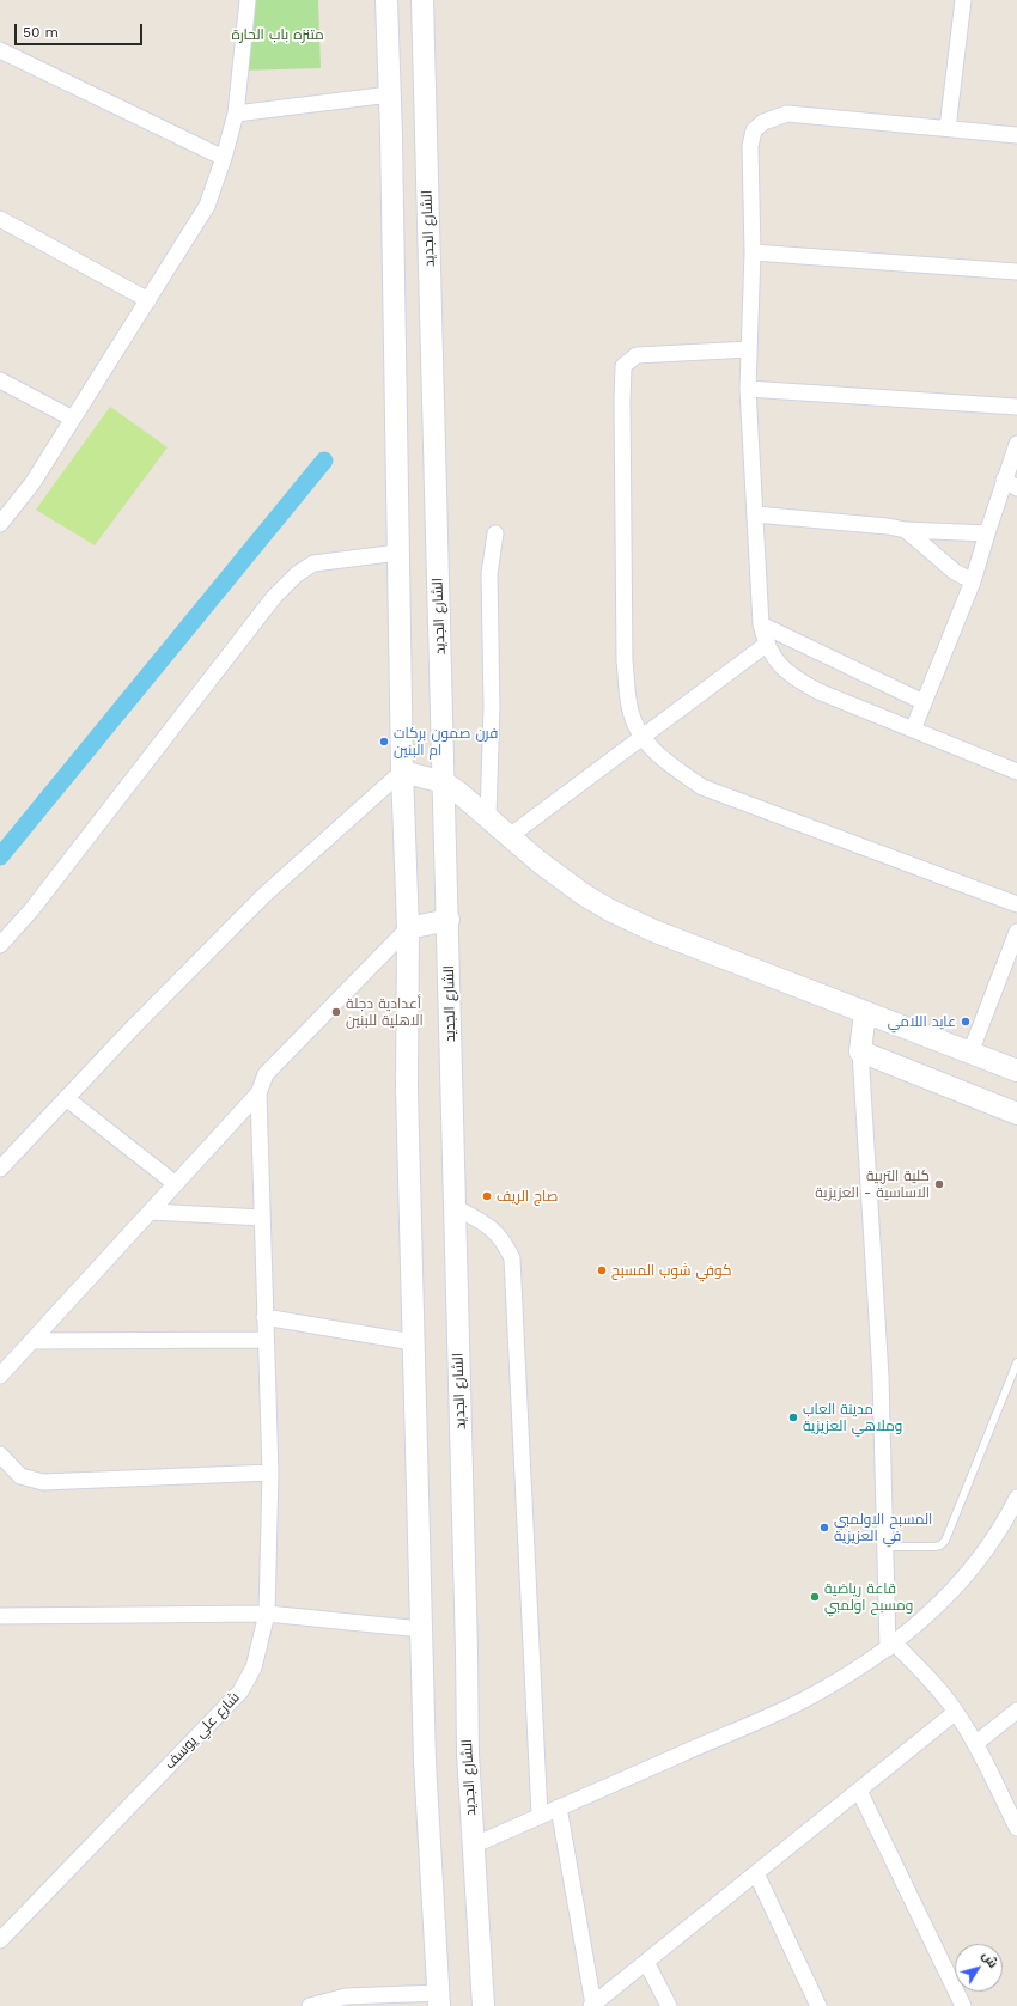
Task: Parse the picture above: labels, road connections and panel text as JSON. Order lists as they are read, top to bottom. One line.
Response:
{"streets":{"main road":["الشارع الجديد"],"street":["شارع علي يوسف"]},"parks":["متنزه باب الحارة"],"places":["فرن صمون بركات ام البنين","أعدادية دجلة الاهلية للبنين","عايد اللامي","كلية التربية الاساسية - العزيزية","صاج الريف","كوفي شوب المسبح","مدينة العاب وملاهي العزيزية","المسبح الاولمبي في العزيزية","قاعة رياضية ومسبح اولمبي"],"scale_bar":"50 m","north":"top right"}
